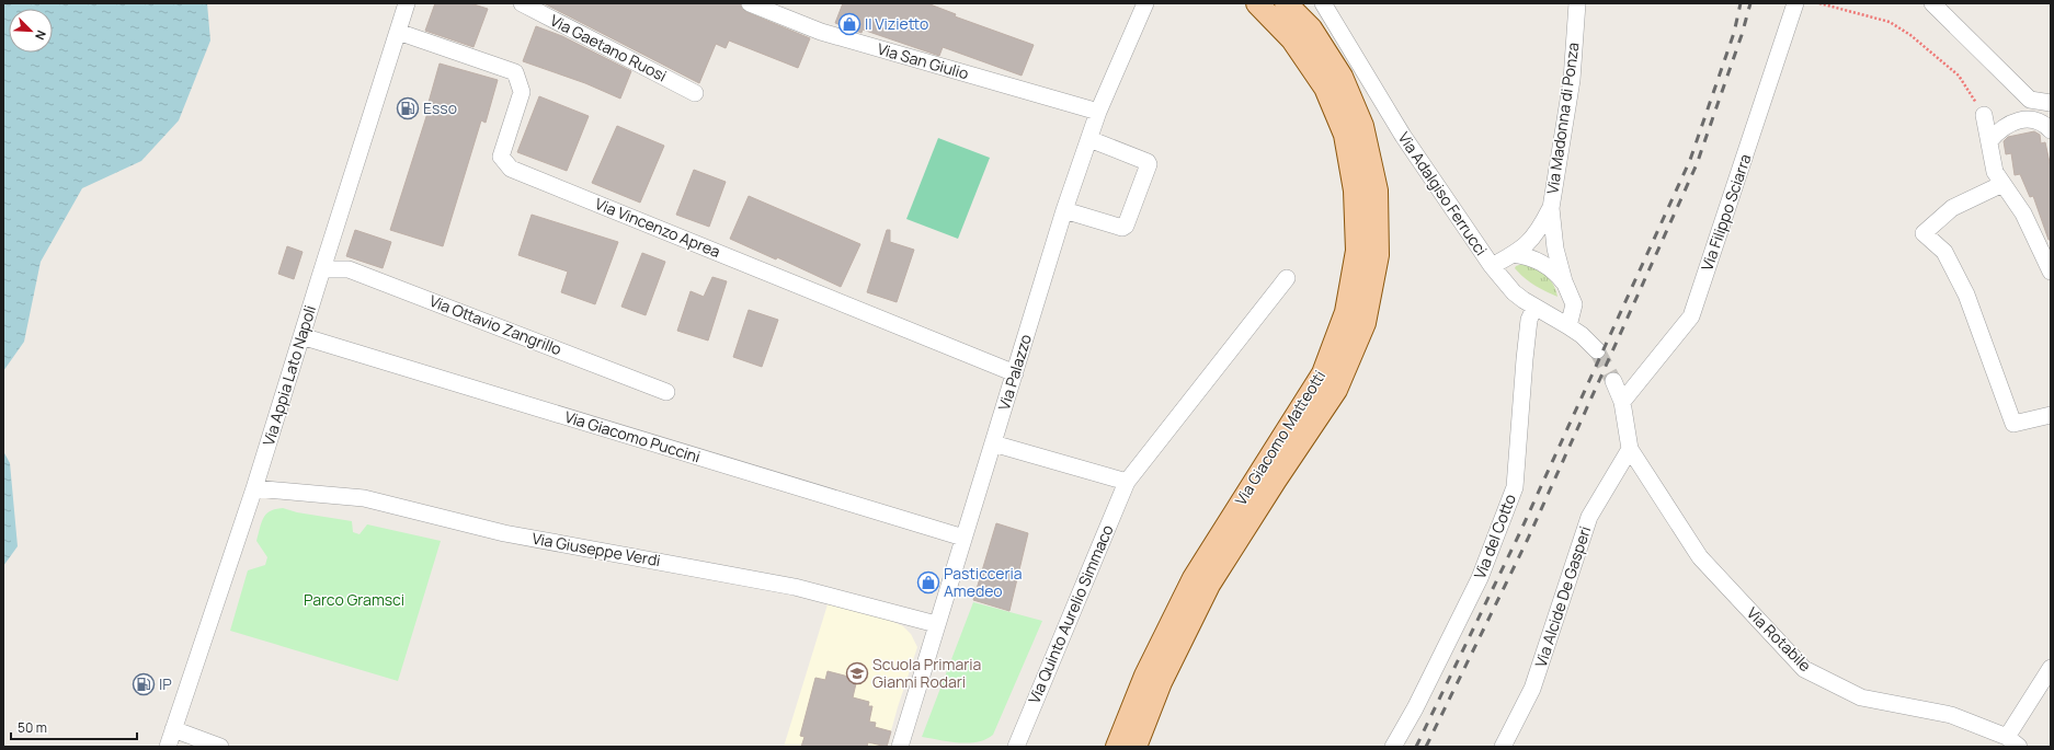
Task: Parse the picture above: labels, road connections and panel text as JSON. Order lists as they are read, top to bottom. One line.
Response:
{"streets":{"main road":["Via Giacomo Matteotti"],"street":["Via Gaetano Ruosi","Via San Giulio","Via Madonna di Ponza","Via Adalgiso Ferrucci","Via Filippo Sciarra","Via Vincenzo Aprea","Via Ottavio Zangrillo","Via Palazzo","Via Appia Lato Napoli","Via Giacomo Puccini","Via del Cotto","Via Giuseppe Verdi","Via Alcide De Gasperi","Via Quinto Aurelio Simmaco","Via Rotabile"]},"crossings":[["Via San Giulio","Via Palazzo"],["Via Madonna di Ponza","Via Adalgiso Ferrucci"],["Via Adalgiso Ferrucci","Via del Cotto"],["Via Vincenzo Aprea","Via Palazzo"],["Via Vincenzo Aprea","Via Appia Lato Napoli"],["Via Ottavio Zangrillo","Via Appia Lato Napoli"],["Via Palazzo","Via Giacomo Puccini"],["Via Palazzo","Via Giuseppe Verdi"],["Via Appia Lato Napoli","Via Giacomo Puccini"],["Via Appia Lato Napoli","Via Giuseppe Verdi"],["Via Alcide De Gasperi","Via Rotabile"]],"parks":["Parco Gramsci"],"places":{"shop":["Il Vizietto","Pasticceria Amedeo"],"fuel station":["Esso","IP"],"school or university":["Scuola Primaria Gianni Rodari"]},"scale_bar":"50 m","north":"bottom right"}
